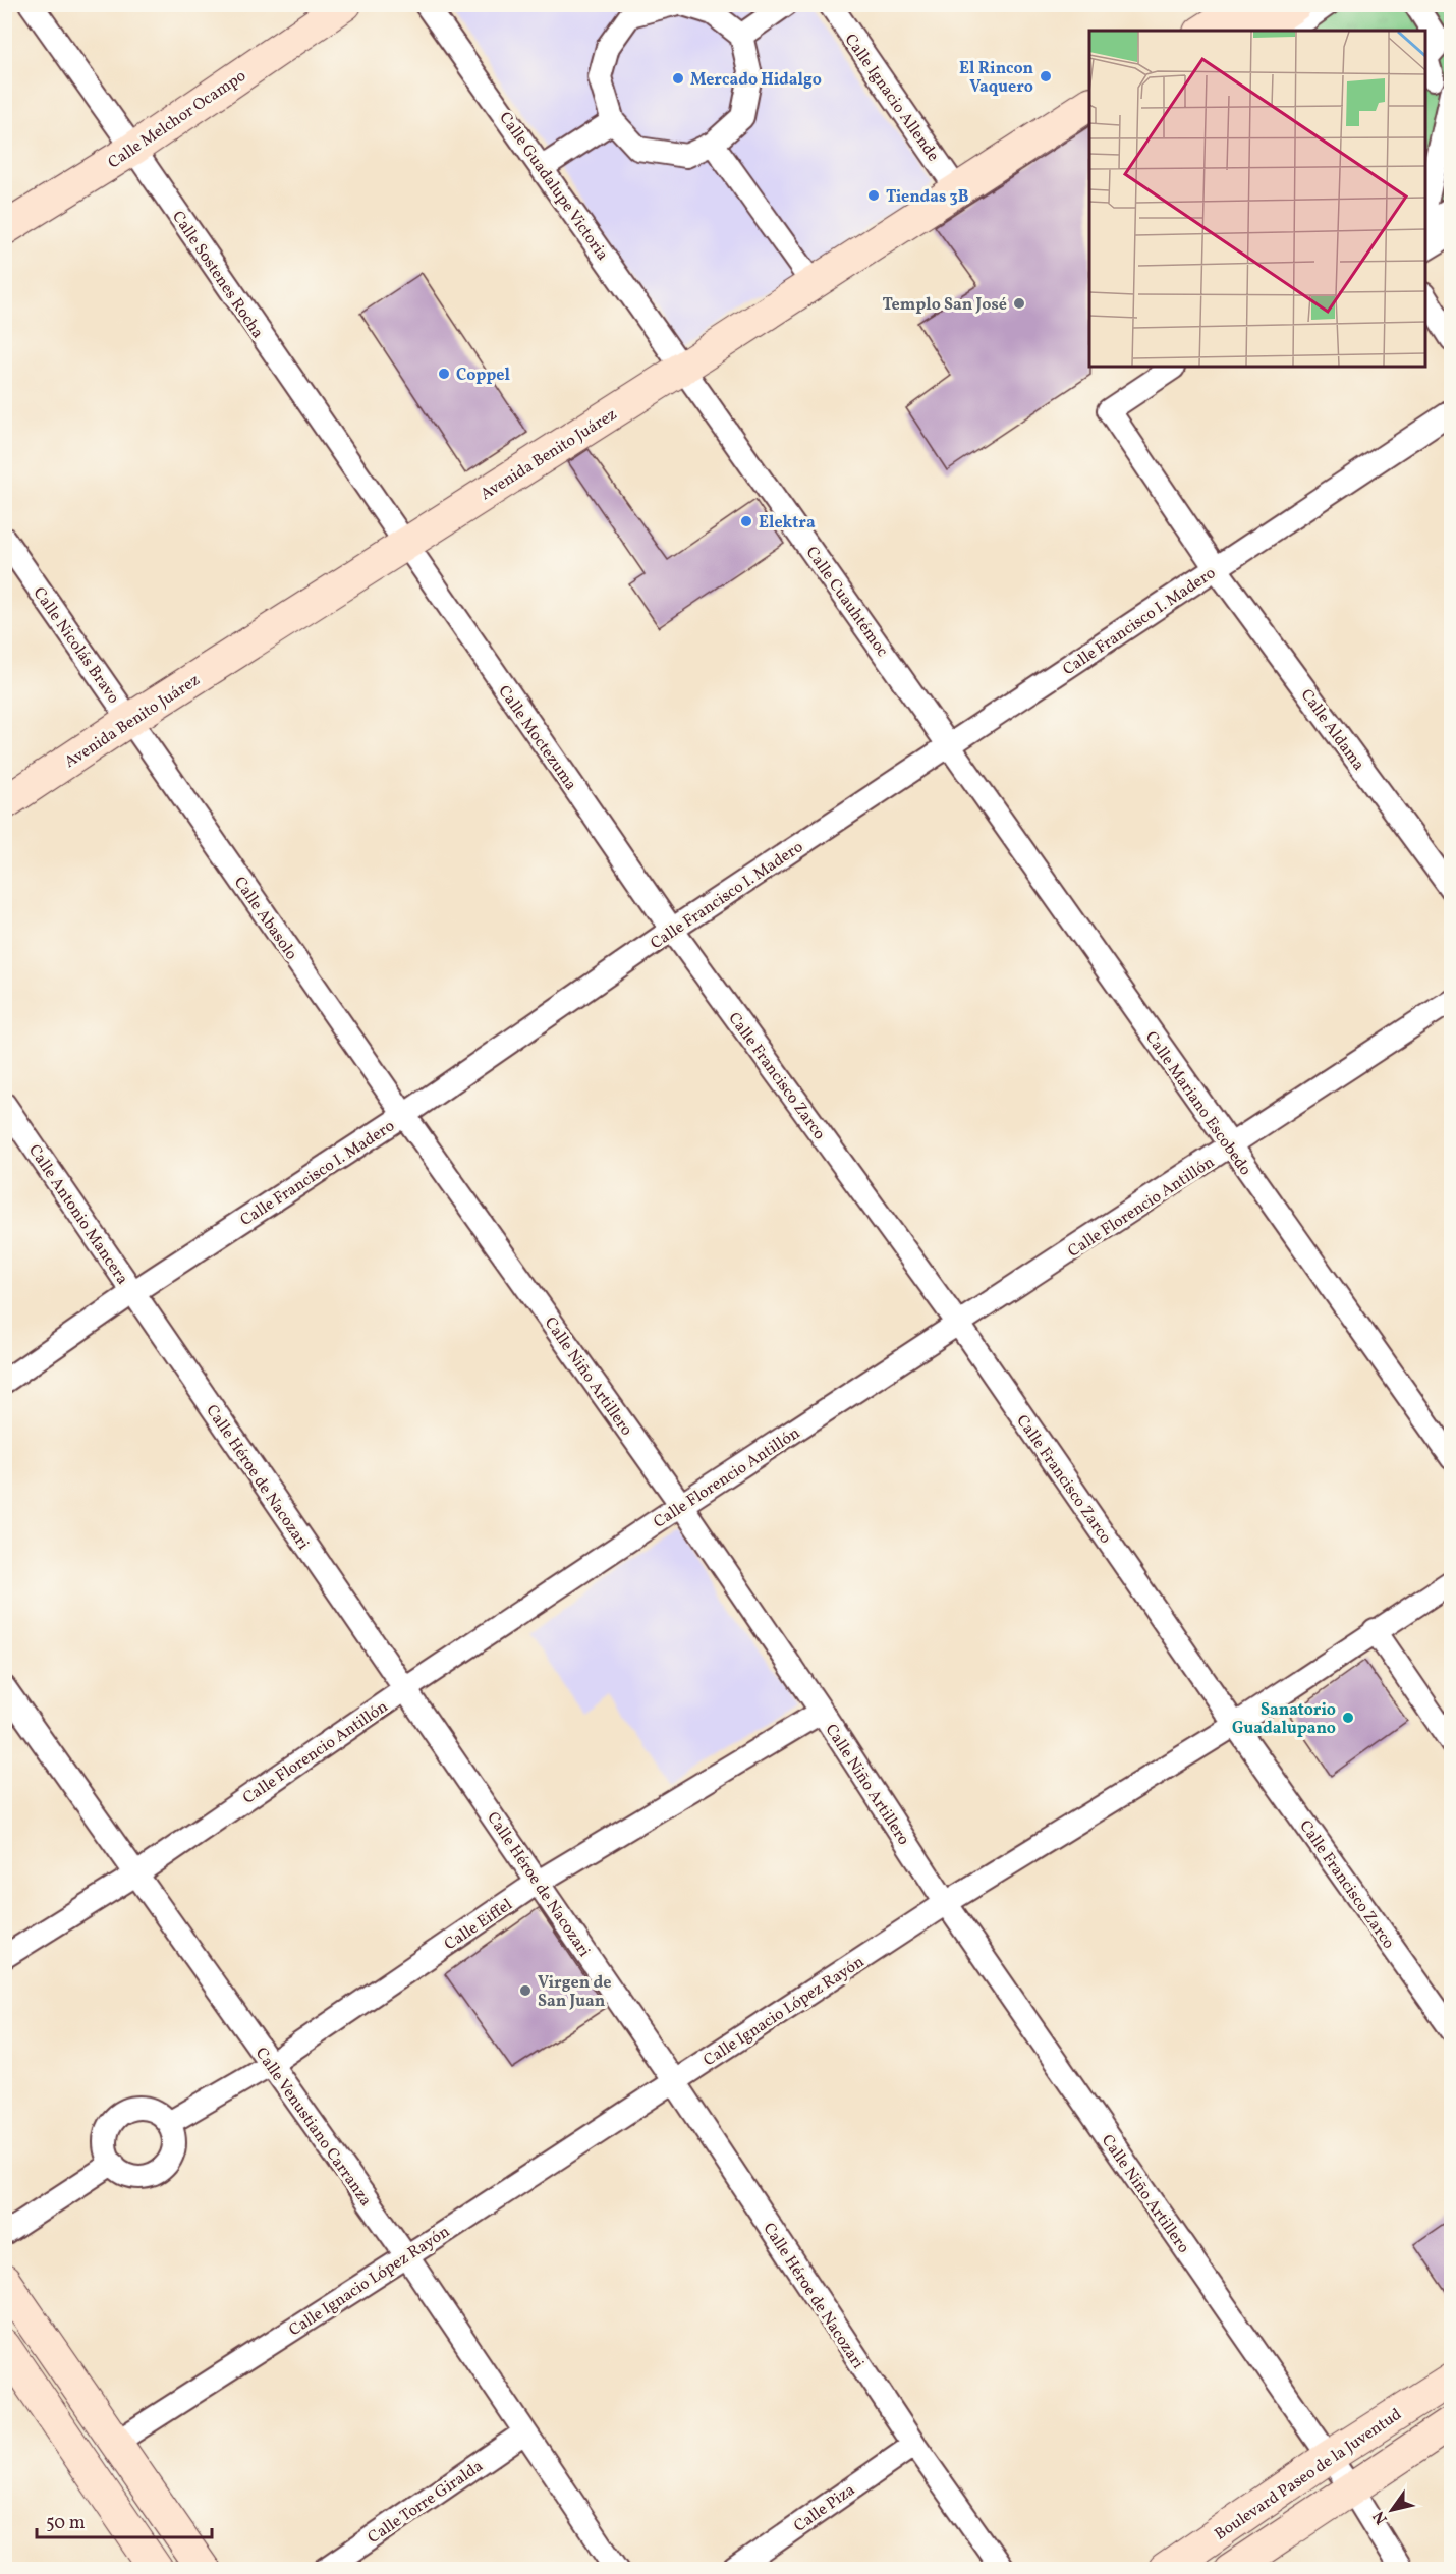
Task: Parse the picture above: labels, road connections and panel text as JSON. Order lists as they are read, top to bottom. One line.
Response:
{"streets":{"street":["Calle Ignacio Allende","Calle Melchor Ocampo","Calle Guadalupe Victoria","Calle Sostenes Rocha","Avenida Benito Juárez","Calle Cuauhtémoc","Calle Francisco I. Madero","Calle Nicolás Bravo","Calle Aldama","Calle Moctezuma","Calle Abasolo","Calle Francisco Zarco","Calle Mariano Escobedo","Calle Florencio Antillón","Calle Antonio Mancera","Calle Niño Artillero","Calle Héroe de Nacozari","Calle Eiffel","Calle Ignacio López Rayón","Calle Venustiano Carranza","Boulevard Paseo de la Juventud","Calle Torre Giralda","Calle Piza"]},"crossings":[["Calle Ignacio Allende","Avenida Benito Juárez"],["Calle Melchor Ocampo","Calle Sostenes Rocha"],["Calle Guadalupe Victoria","Avenida Benito Juárez"],["Calle Guadalupe Victoria","Calle Cuauhtémoc"],["Calle Sostenes Rocha","Avenida Benito Juárez"],["Calle Sostenes Rocha","Calle Moctezuma"],["Avenida Benito Juárez","Calle Cuauhtémoc"],["Avenida Benito Juárez","Calle Nicolás Bravo"],["Avenida Benito Juárez","Calle Moctezuma"],["Avenida Benito Juárez","Calle Abasolo"],["Calle Cuauhtémoc","Calle Francisco I. Madero"],["Calle Cuauhtémoc","Calle Mariano Escobedo"],["Calle Francisco I. Madero","Calle Aldama"],["Calle Francisco I. Madero","Calle Moctezuma"],["Calle Francisco I. Madero","Calle Abasolo"],["Calle Francisco I. Madero","Calle Francisco Zarco"],["Calle Francisco I. Madero","Calle Mariano Escobedo"],["Calle Francisco I. Madero","Calle Antonio Mancera"],["Calle Francisco I. Madero","Calle Niño Artillero"],["Calle Francisco I. Madero","Calle Héroe de Nacozari"],["Calle Nicolás Bravo","Calle Abasolo"],["Calle Moctezuma","Calle Francisco Zarco"],["Calle Abasolo","Calle Niño Artillero"],["Calle Francisco Zarco","Calle Florencio Antillón"],["Calle Francisco Zarco","Calle Ignacio López Rayón"],["Calle Mariano Escobedo","Calle Florencio Antillón"],["Calle Florencio Antillón","Calle Niño Artillero"],["Calle Florencio Antillón","Calle Héroe de Nacozari"],["Calle Florencio Antillón","Calle Venustiano Carranza"],["Calle Antonio Mancera","Calle Héroe de Nacozari"],["Calle Niño Artillero","Calle Eiffel"],["Calle Niño Artillero","Calle Ignacio López Rayón"],["Calle Niño Artillero","Boulevard Paseo de la Juventud"],["Calle Héroe de Nacozari","Calle Eiffel"],["Calle Héroe de Nacozari","Calle Ignacio López Rayón"],["Calle Héroe de Nacozari","Calle Piza"],["Calle Eiffel","Calle Venustiano Carranza"],["Calle Ignacio López Rayón","Calle Venustiano Carranza"],["Calle Venustiano Carranza","Calle Torre Giralda"]],"places":["El Rincon Vaquero","Mercado Hidalgo","Tiendas 3B","Templo San José","Coppel","Elektra","Sanatorio Guadalupano","Virgen de San Juan"],"scale_bar":"50 m","north":"bottom left"}
